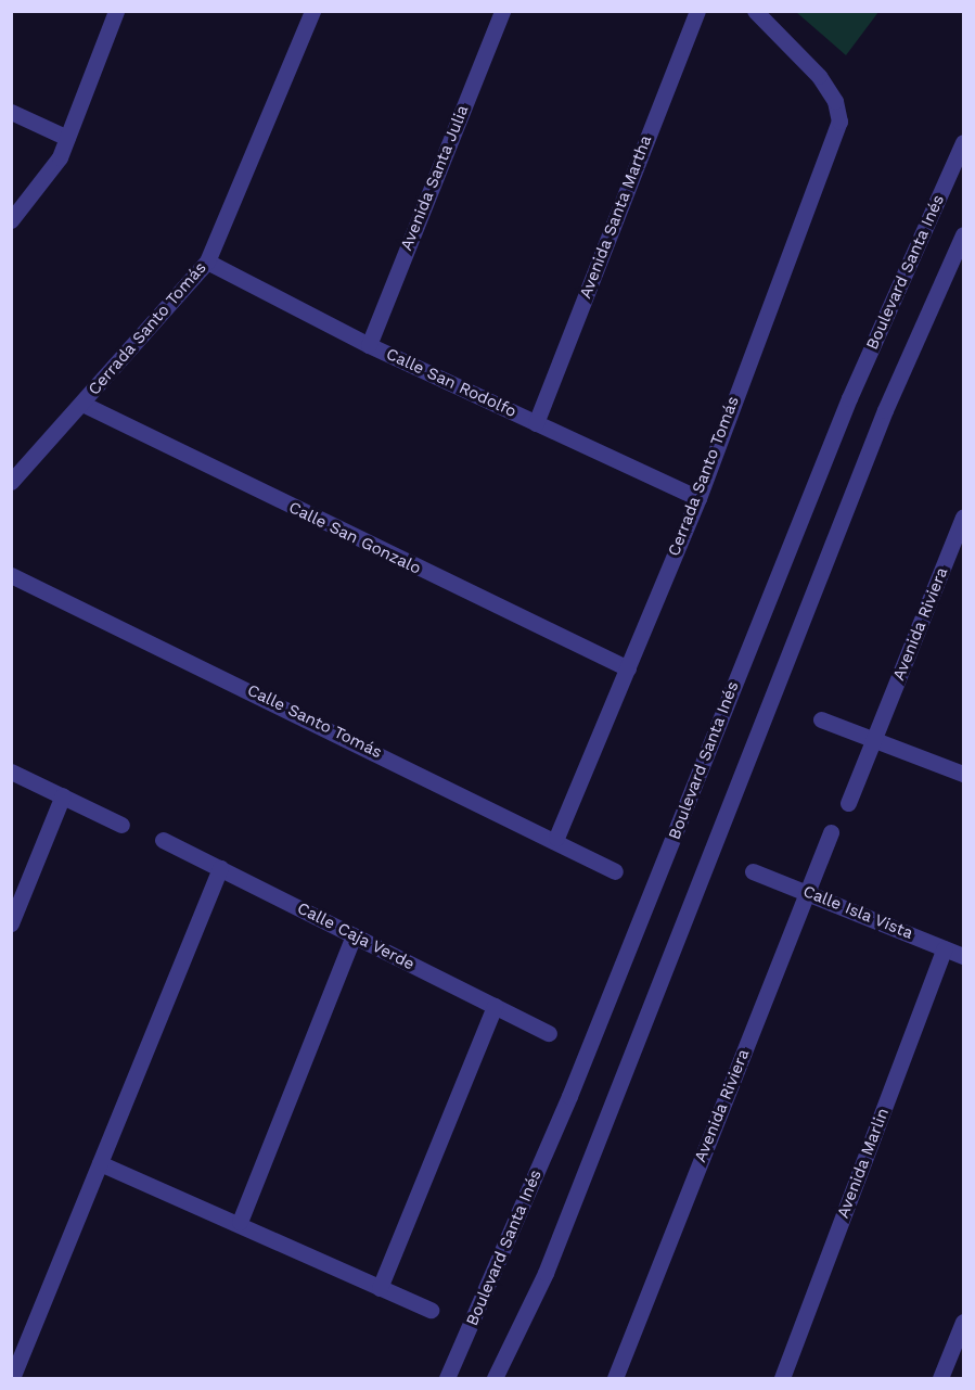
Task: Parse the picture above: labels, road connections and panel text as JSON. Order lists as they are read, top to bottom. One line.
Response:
{"streets":{"street":["Avenida Santa Julia","Avenida Santa Martha","Boulevard Santa Inés","Cerrada Santo Tomás","Calle San Rodolfo","Calle San Gonzalo","Avenida Riviera","Calle Santo Tomás","Calle Isla Vista","Calle Caja Verde","Avenida Marlin"]},"crossings":[["Avenida Santa Julia","Calle San Rodolfo"],["Avenida Santa Martha","Calle San Rodolfo"],["Cerrada Santo Tomás","Calle San Rodolfo"],["Cerrada Santo Tomás","Calle San Gonzalo"],["Cerrada Santo Tomás","Calle Santo Tomás"],["Avenida Riviera","Calle Isla Vista"],["Calle Isla Vista","Avenida Marlin"]]}
